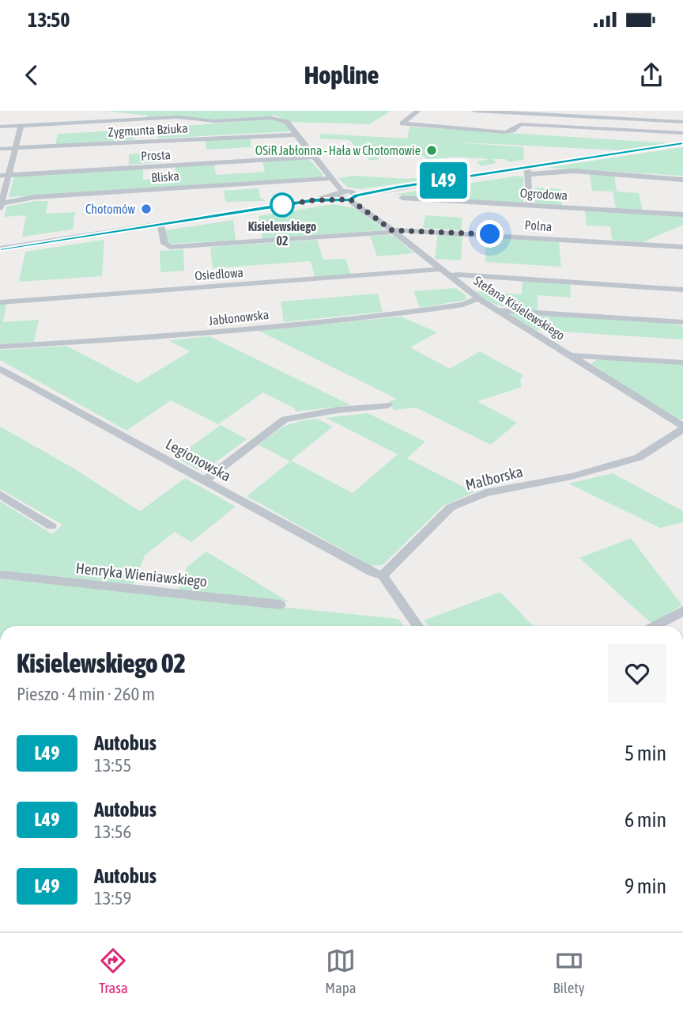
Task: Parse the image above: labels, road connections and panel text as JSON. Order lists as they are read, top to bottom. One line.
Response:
{"streets":{"street":["Zygmunta Bziuka","Prosta","Bliska","Ogrodowa","Polna","Osiedlowa","Stefana Kisielewskiego","Jabłonowska","Legionowska","Malborska","Henryka Wieniawskiego"]},"crossings":[["Polna","Stefana Kisielewskiego"],["Osiedlowa","Stefana Kisielewskiego"],["Stefana Kisielewskiego","Jabłonowska"],["Stefana Kisielewskiego","Malborska"],["Legionowska","Malborska"]],"places":["OSiR Jabłonna - Hała w Chotomowie","Kisielewskiego 02","Chotomów"],"lines":["bus line L49"],"page":{"status":"13:50","header":"Hopline","on_map":"L49","heading":["Kisielewskiego 02","Pieszo · 4 min · 260 m"],"list":[{"mark":"L49","name":"Autobus","note":"13:55","value":"5 min"},{"mark":"L49","name":"Autobus","note":"13:56","value":"6 min"},{"mark":"L49","name":"Autobus","note":"13:59","value":"9 min"}],"tabs":["Trasa","Mapa","Bilety"]}}
